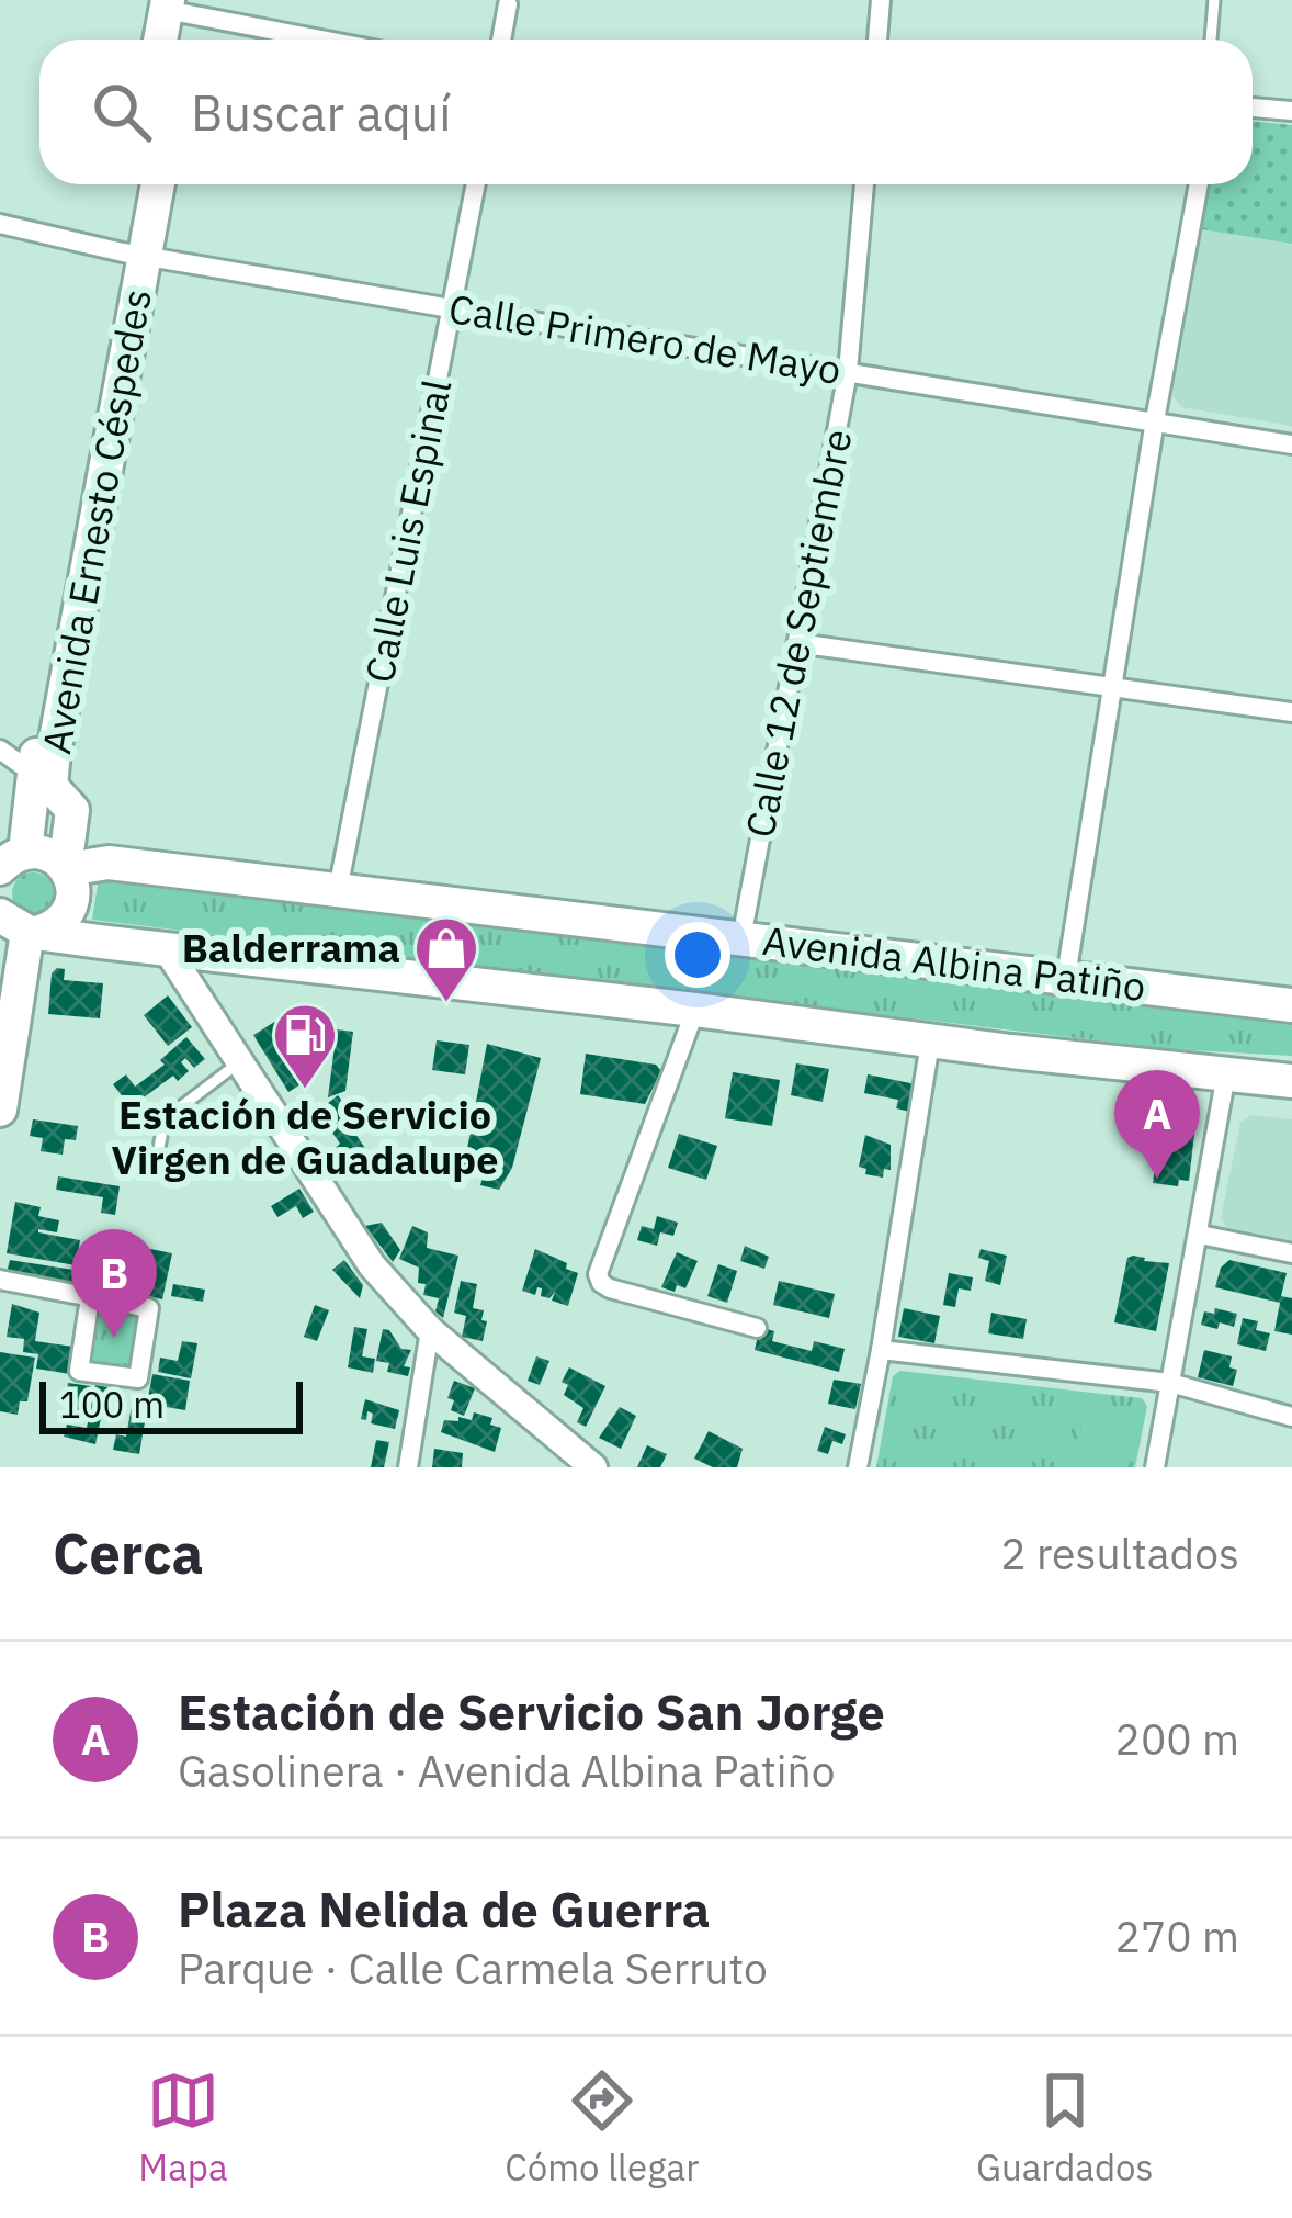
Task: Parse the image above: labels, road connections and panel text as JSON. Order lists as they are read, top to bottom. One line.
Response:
{"streets":{"highway":["Avenida Ernesto Céspedes","Avenida Albina Patiño"],"street":["Calle Primero de Mayo","Calle Luis Espinal","Calle 12 de Septiembre"]},"crossings":[["Calle Primero de Mayo","Avenida Ernesto Céspedes"],["Calle Primero de Mayo","Calle Luis Espinal"],["Calle Primero de Mayo","Calle 12 de Septiembre"],["Avenida Ernesto Céspedes","Avenida Albina Patiño"],["Calle Luis Espinal","Avenida Albina Patiño"],["Calle 12 de Septiembre","Avenida Albina Patiño"]],"places":{"shop":["Balderrama"],"fuel station":["Estación de Servicio Virgen de Guadalupe"]},"scale_bar":"100 m","page":{"search":"Buscar aquí","pins":["A","B"],"scale":"100 m","heading":["Cerca","2 resultados"],"list":[{"mark":"A","name":"Estación de Servicio San Jorge","note":"Gasolinera · Avenida Albina Patiño","value":"200 m"},{"mark":"B","name":"Plaza Nelida de Guerra","note":"Parque · Calle Carmela Serruto","value":"270 m"}],"nav":["Mapa","Cómo llegar","Guardados"]}}
